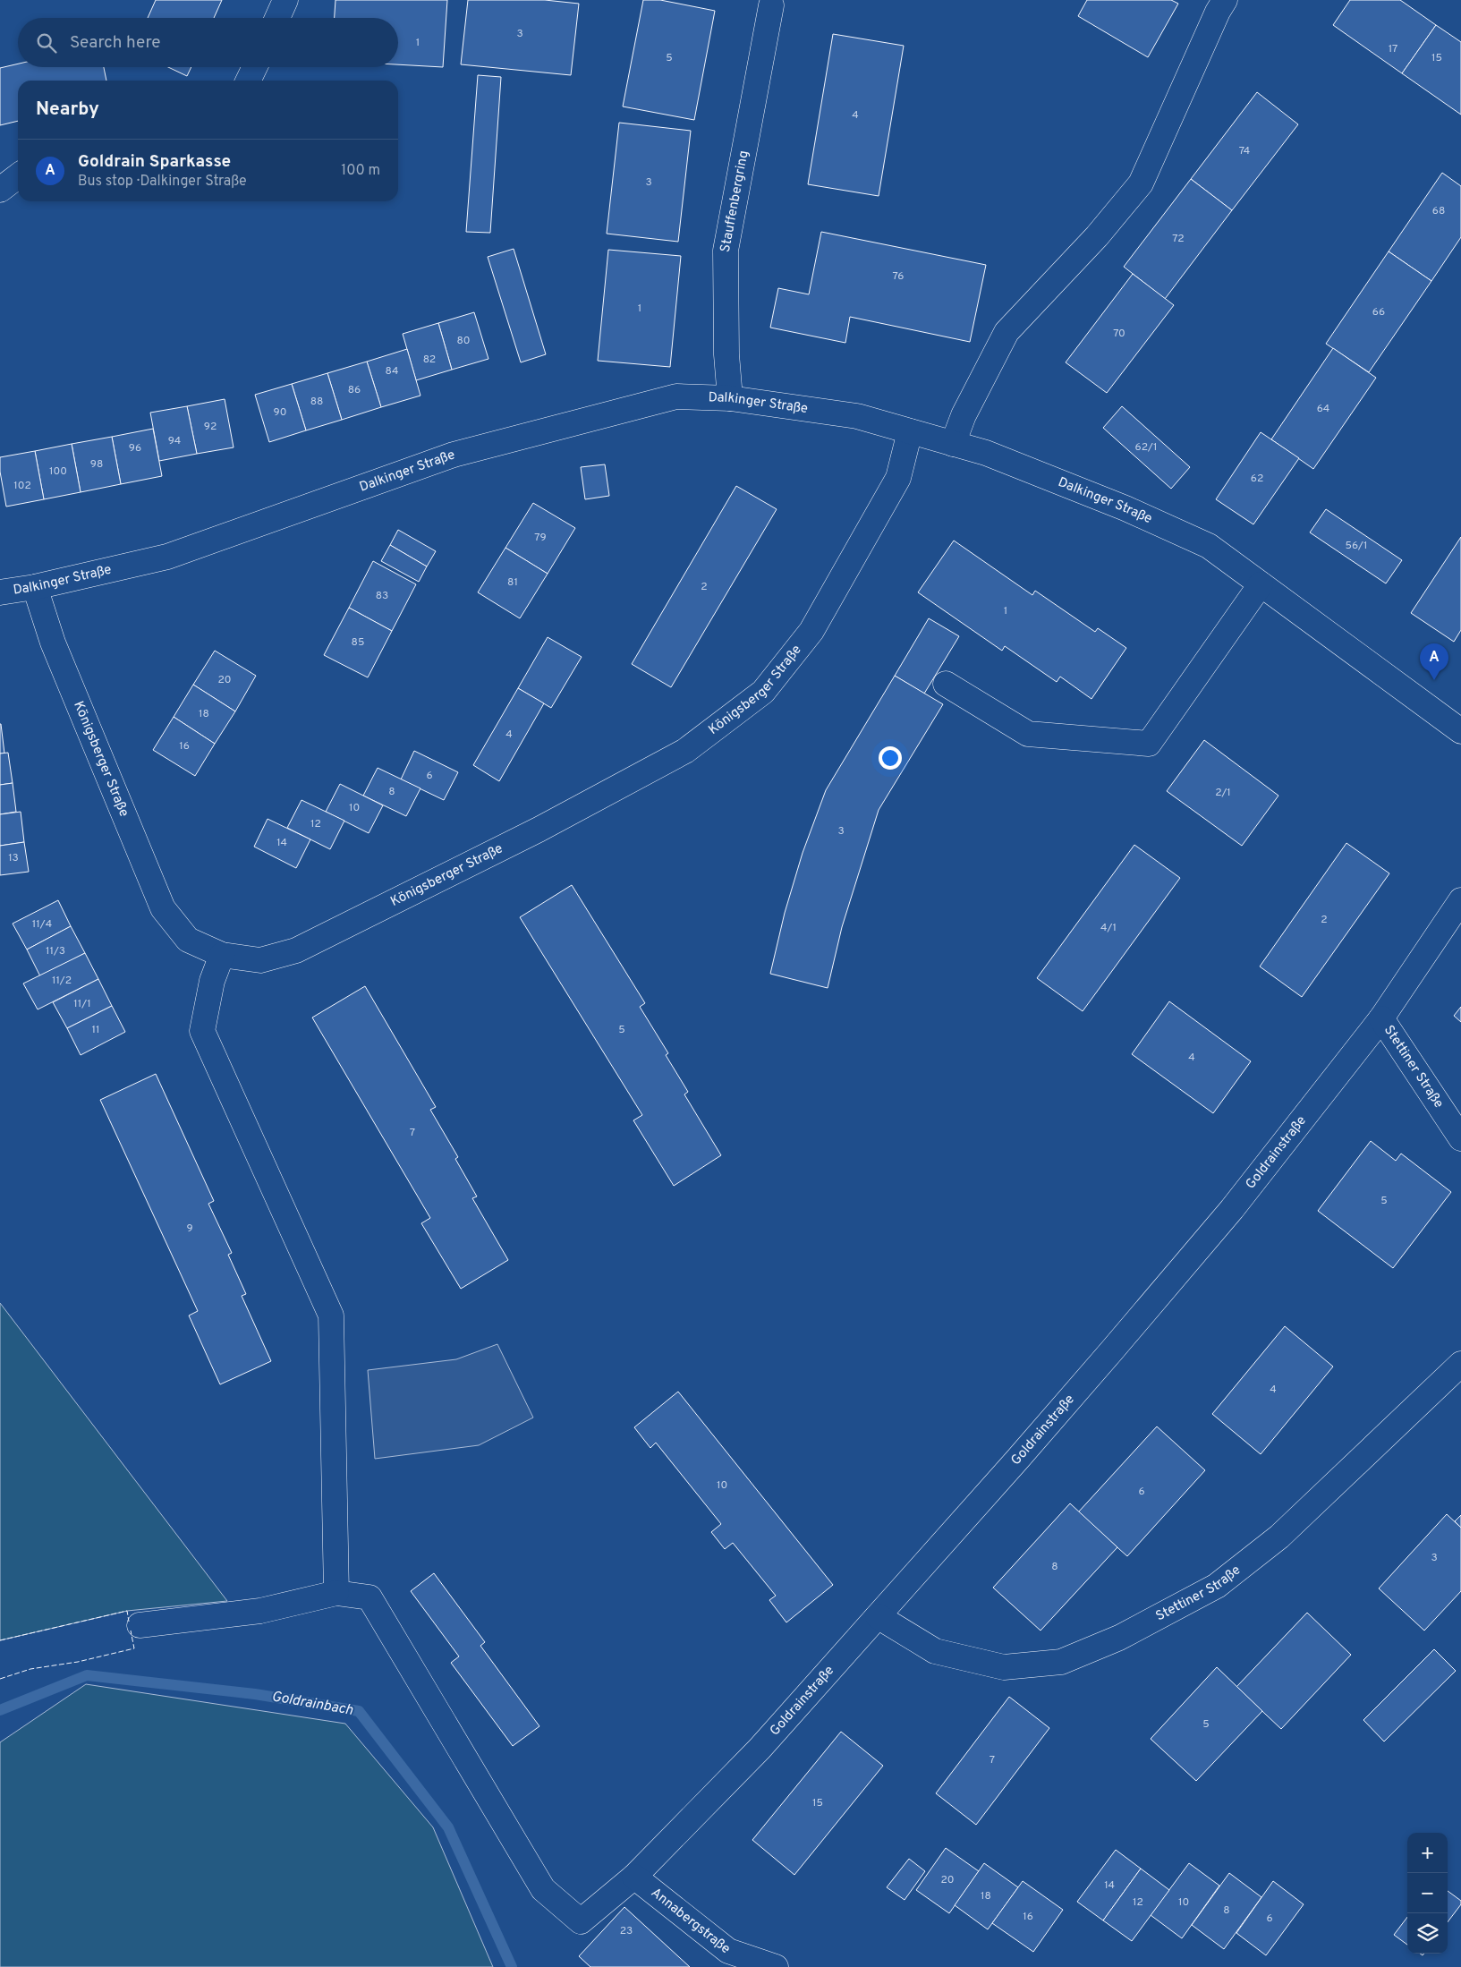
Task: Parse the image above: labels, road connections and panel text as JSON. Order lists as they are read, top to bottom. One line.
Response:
{"streets":{"street":["Stauffenbergring","Dalkinger Straße","Königsberger Straße","Stettiner Straße","Goldrainstraße","Annabergstraße"]},"crossings":[["Stauffenbergring","Dalkinger Straße"],["Dalkinger Straße","Königsberger Straße"],["Stettiner Straße","Goldrainstraße"],["Goldrainstraße","Annabergstraße"]],"water":["Goldrainbach"],"house_numbers":["3","1","17","5","15","4","74","3","68","72","76","1","66","70","80","82","84","86","88","64","90","92","94","62/1","96","98","100","62","102","79","56/1","81","2","83","1","85","20","18","4","16","6","8","2/1","10","12","3","14","13","2","11/4","4/1","11/3","11/2","11/1","11","5","4","7","5","9","4","10","6","3","8","5","7","15","20","14","18","12","10","8","16","6","23"],"page":{"search":"Search here","heading":"Nearby","list":[{"mark":"A","name":"Goldrain Sparkasse","note":"Bus stop · Dalkinger Straße","value":"100 m"}],"pins":"A","map_buttons":["+","−"]}}
